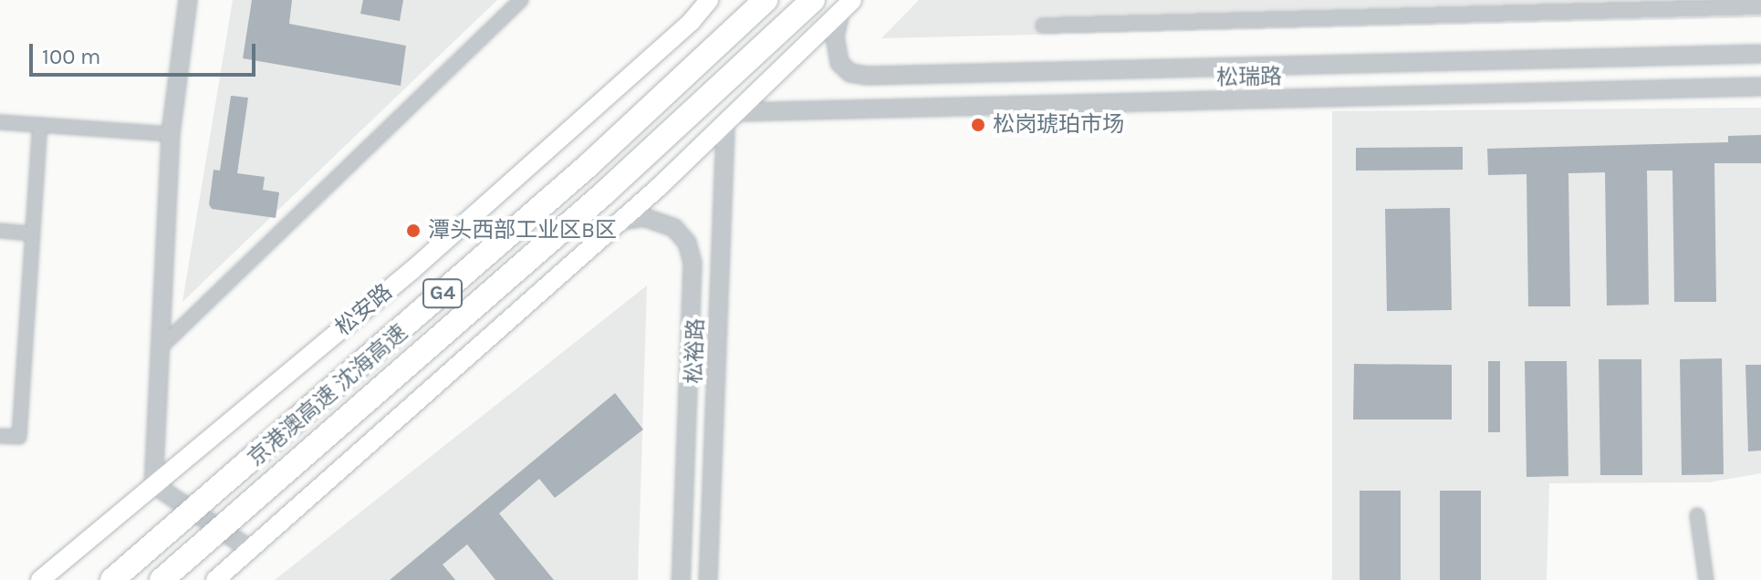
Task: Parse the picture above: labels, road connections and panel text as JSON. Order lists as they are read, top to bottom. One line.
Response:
{"streets":{"highway":["G4","京港澳高速 沈海高速"],"main road":["松安路"],"street":["松瑞路","松裕路"]},"crossings":[["松瑞路","松裕路"]],"places":["松岗琥珀市场","潭头西部工业区B区"],"scale_bar":"100 m"}
